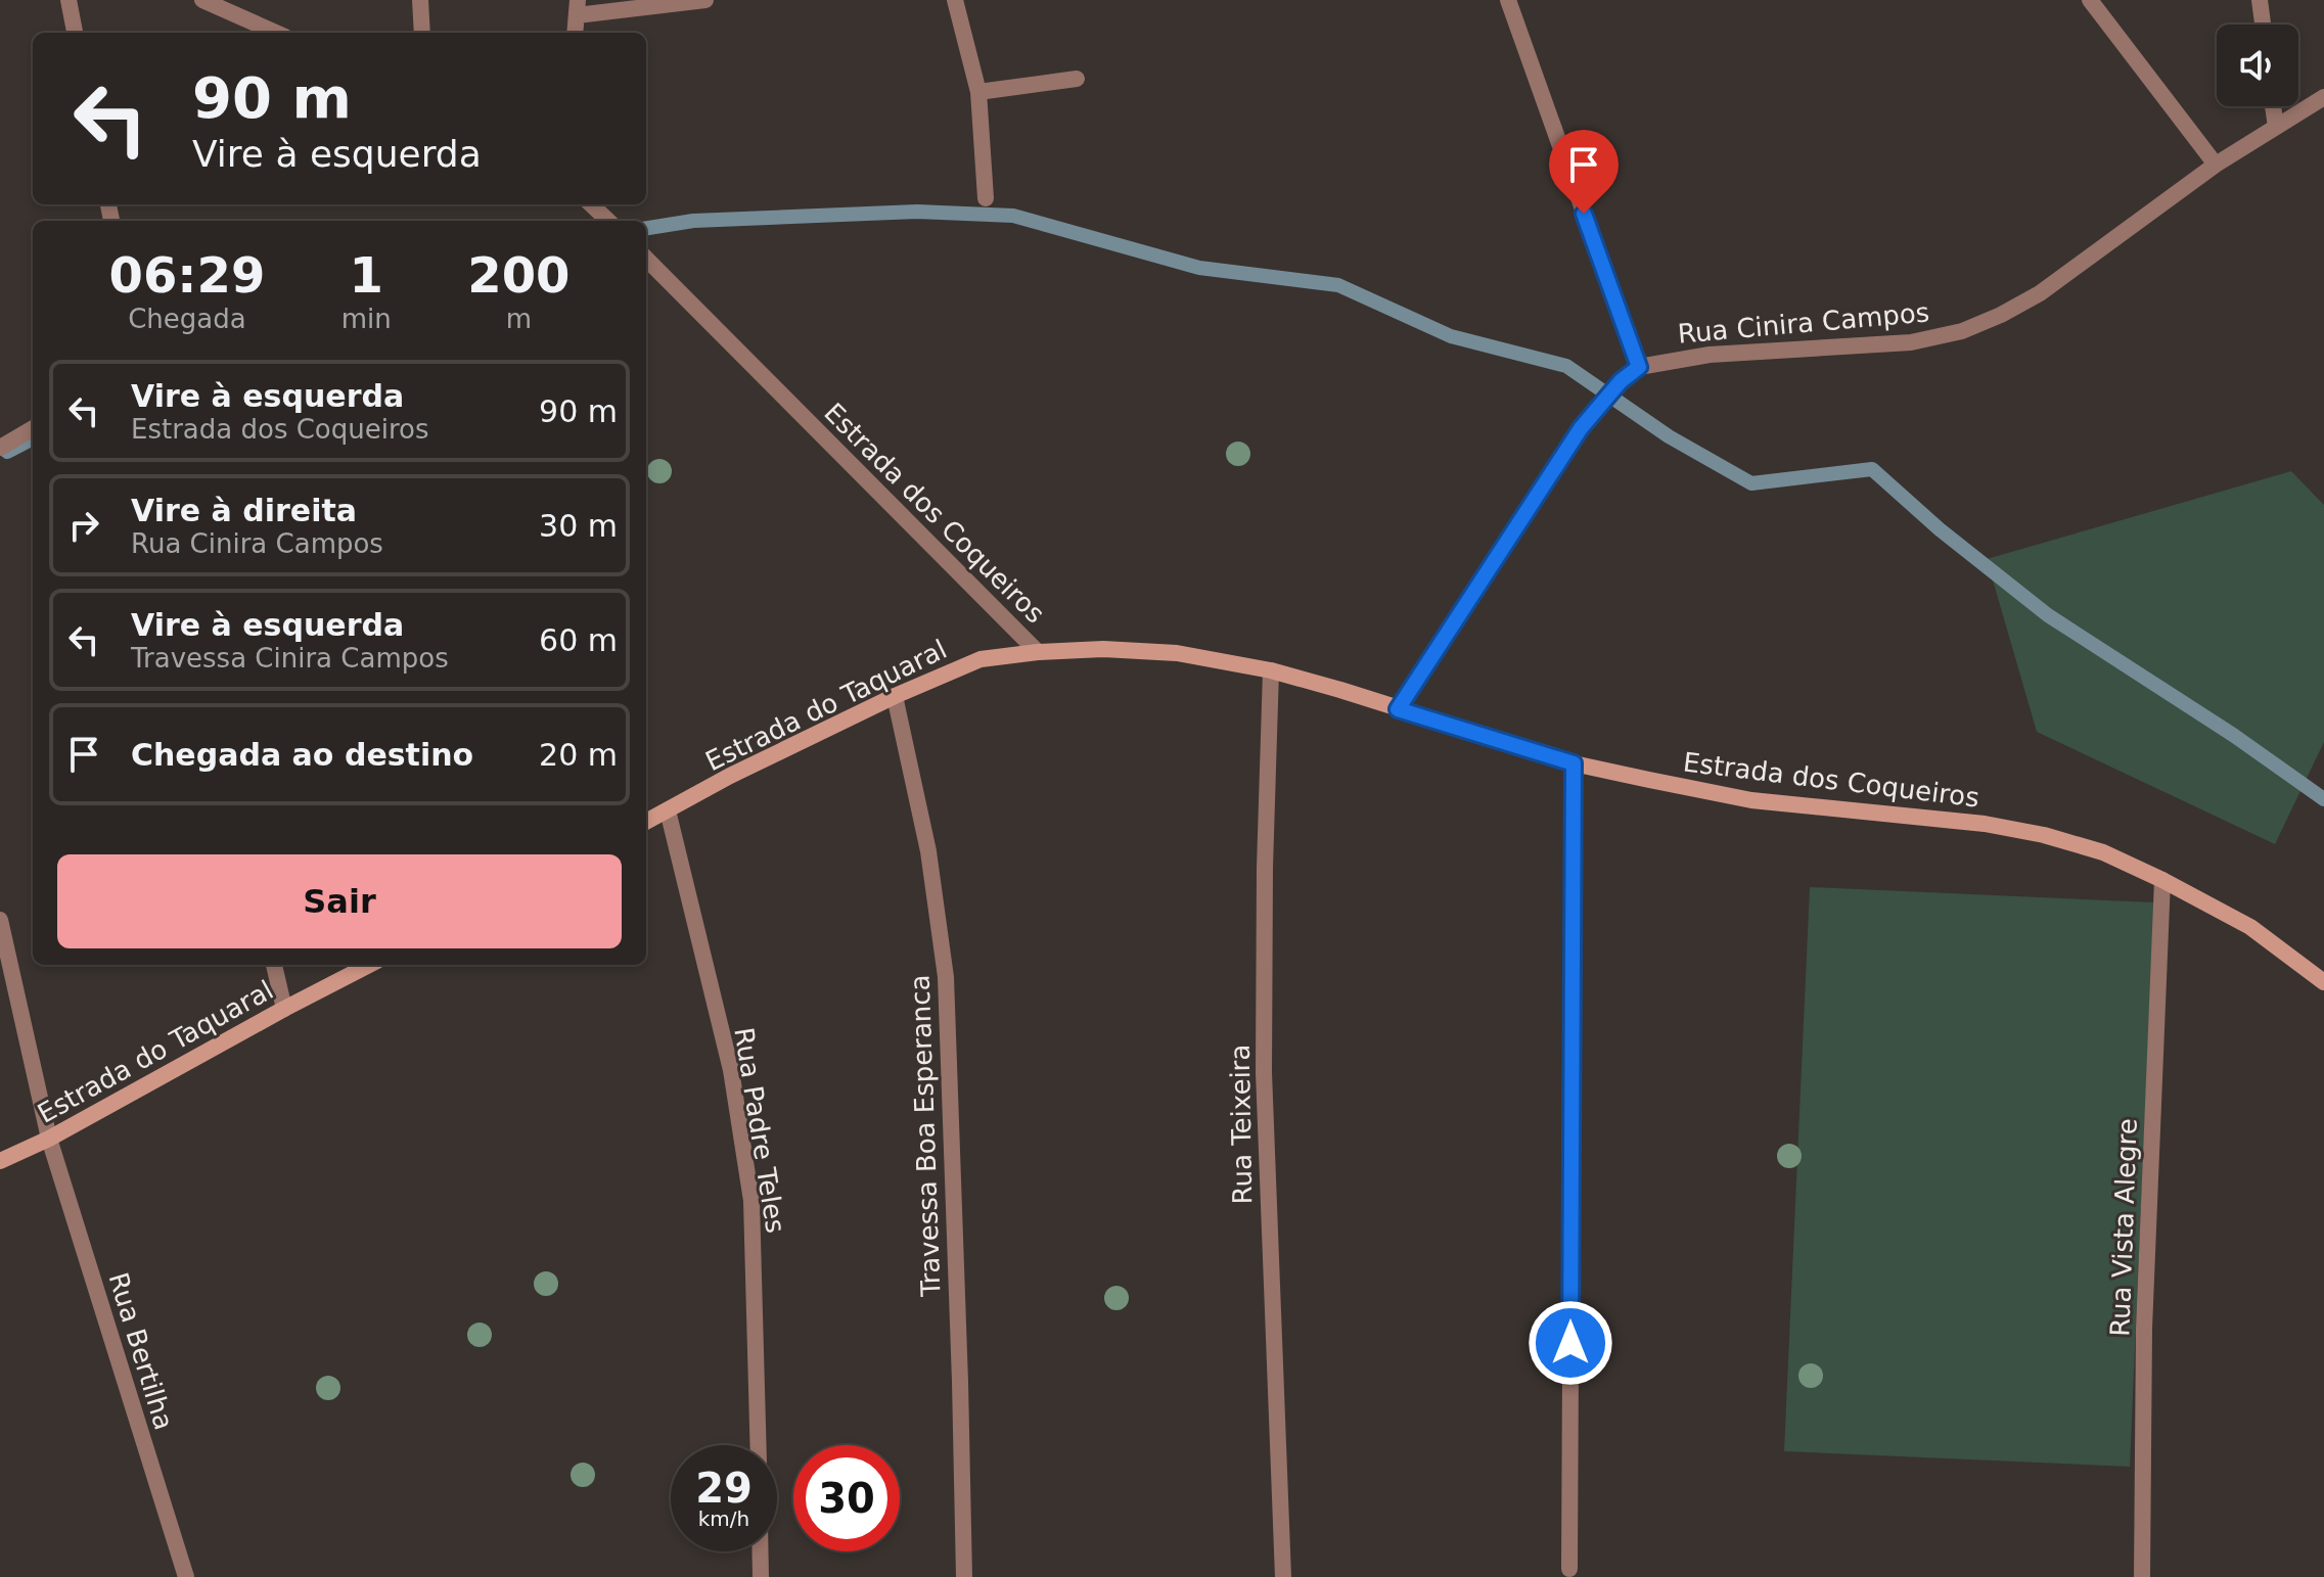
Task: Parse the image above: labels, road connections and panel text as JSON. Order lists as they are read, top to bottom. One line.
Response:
{"streets":{"street":["Rua Cinira Campos","Estrada dos Coqueiros","Estrada do Taquaral","Rua Teixeira","Rua Padre Teles","Travessa Boa Esperanca","Rua Vista Alegre","Rua Bertilha"]},"crossings":[["Rua Cinira Campos","Estrada dos Coqueiros"],["Estrada dos Coqueiros","Estrada do Taquaral"],["Estrada dos Coqueiros","Rua Teixeira"],["Estrada dos Coqueiros","Rua Vista Alegre"],["Estrada do Taquaral","Rua Padre Teles"],["Estrada do Taquaral","Travessa Boa Esperanca"],["Estrada do Taquaral","Rua Bertilha"]],"page":{"turn":["90 m","Vire à esquerda"],"eta":["06:29","Chegada","1","min","200","m"],"list":[{"name":"Vire à esquerda","note":"Estrada dos Coqueiros","value":"90 m"},{"name":"Vire à direita","note":"Rua Cinira Campos","value":"30 m"},{"name":"Vire à esquerda","note":"Travessa Cinira Campos","value":"60 m"},{"name":"Chegada ao destino","value":"20 m"}],"buttons":"Sair","speed":"29 km/h","limit":"30"}}
